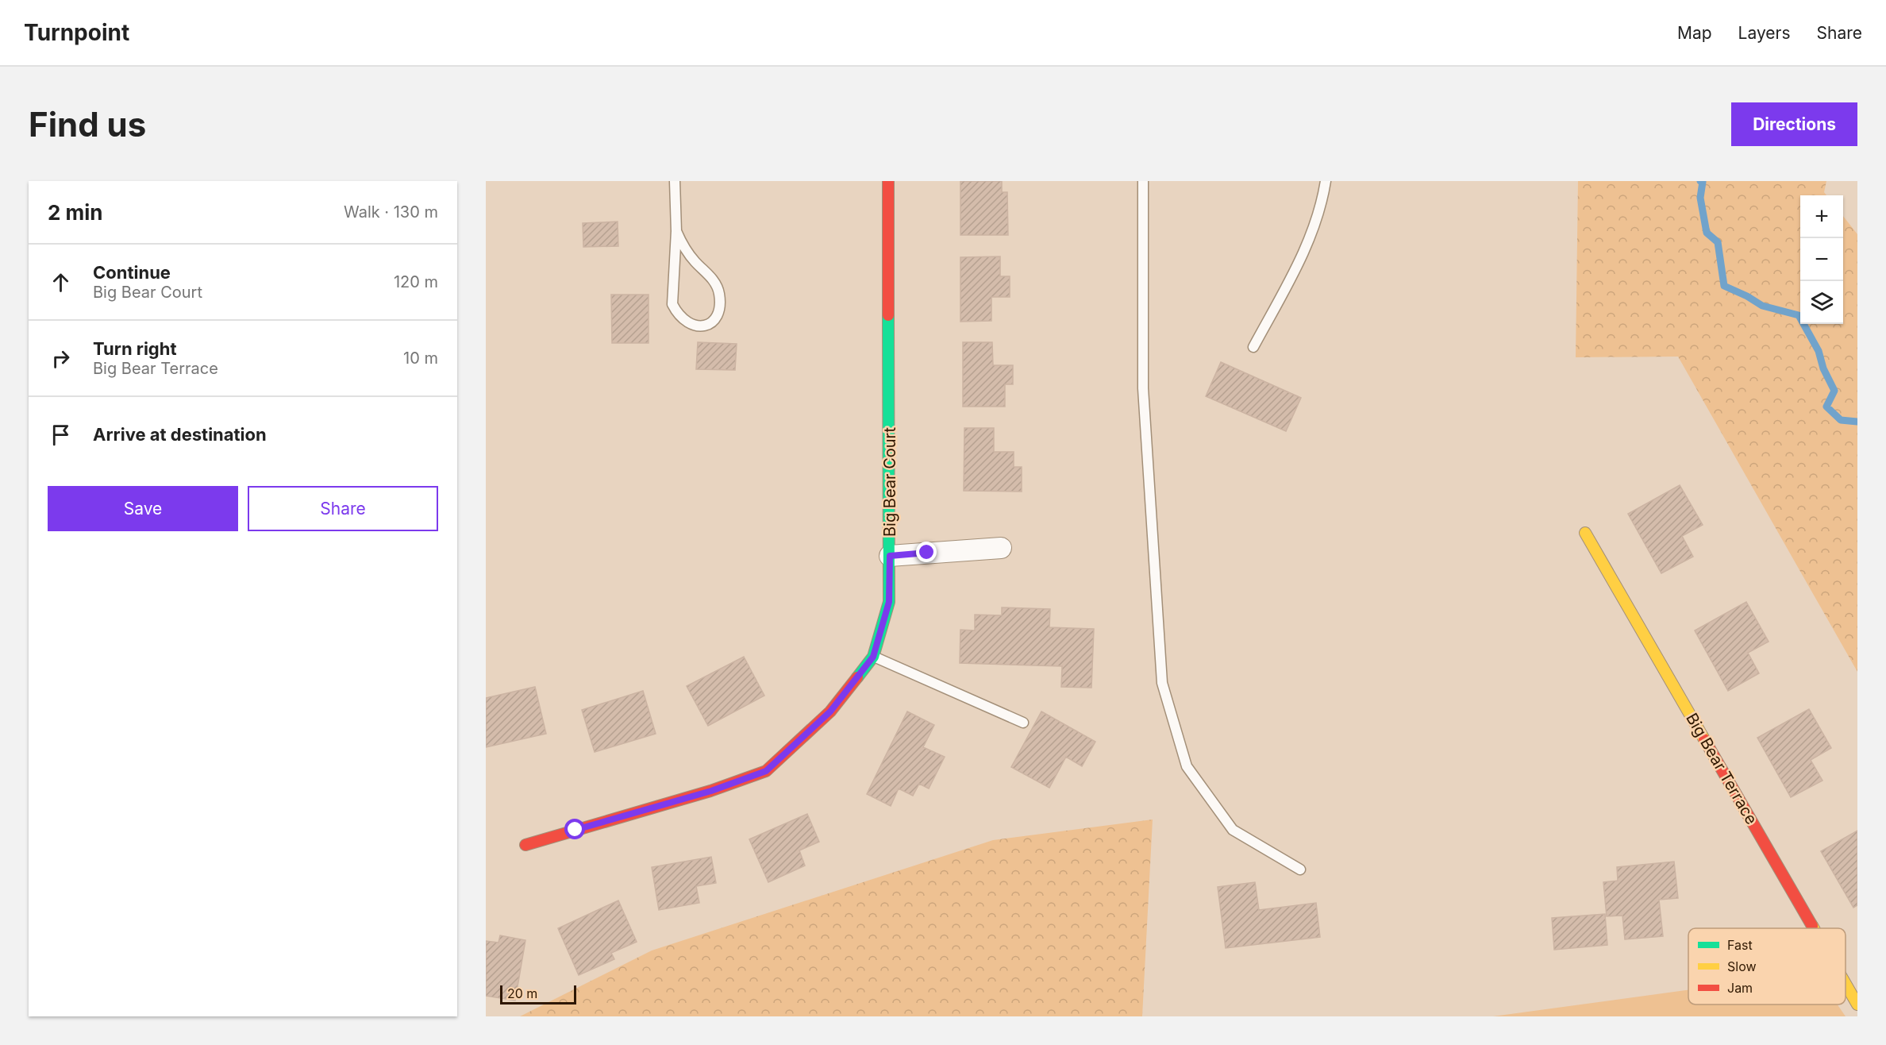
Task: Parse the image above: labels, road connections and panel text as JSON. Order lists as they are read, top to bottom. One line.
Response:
{"streets":{"street":["Big Bear Court","Big Bear Terrace"]},"legend":["Fast","Slow","Jam"],"scale_bar":"20 m","page":{"header":"Turnpoint","nav":["Map","Layers","Share"],"buttons":["Directions",["Save","Share"]],"title":"Find us","heading":["2 min","Walk · 130 m"],"map_buttons":["+","−"],"list":[["Continue","Big Bear Court","120 m"],["Turn right","Big Bear Terrace","10 m"],"Arrive at destination"],"scale":"20 m"}}
